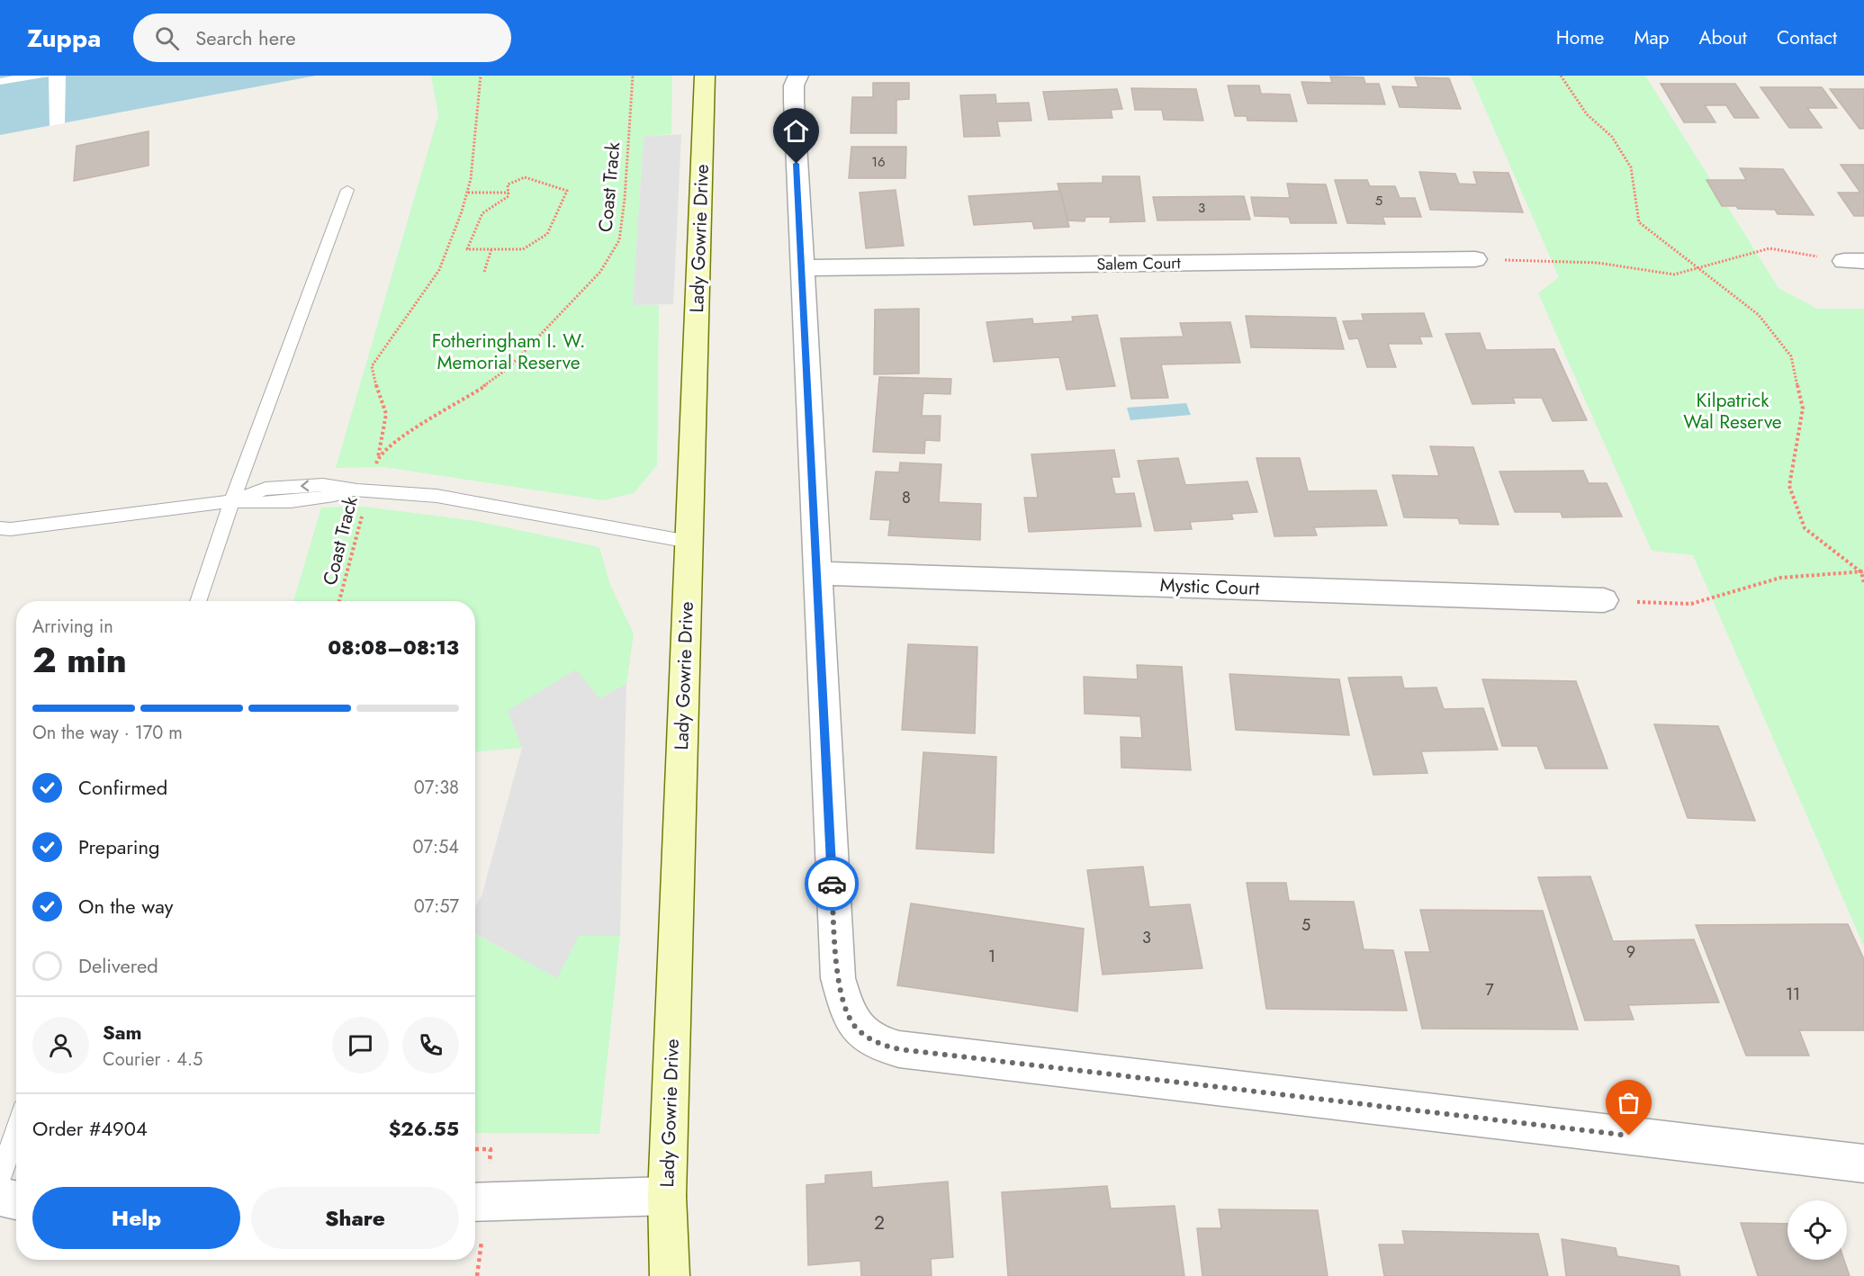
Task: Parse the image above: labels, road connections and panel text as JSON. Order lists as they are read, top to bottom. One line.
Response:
{"streets":{"main road":["Lady Gowrie Drive"],"street":["Salem Court","Mystic Court"],"path":["Coast Track"]},"parks":["Fotheringham I. W. Memorial Reserve","Kilpatrick Wal Reserve"],"house_numbers":["16","5","3","8","5","3","9","1","7","11","2"],"page":{"header":"Zuppa","search":"Search here","nav":["Home","Map","About","Contact"],"heading":["2 min","Arriving in","08:08–08:13"],"panel":["Sam","Courier · 4.5","Order #4904","$26.55"],"bar":"On the way · 170 m","list":[["Confirmed","07:38"],["Preparing","07:54"],["On the way","07:57"],"Delivered"],"buttons":["Help","Share"]}}
